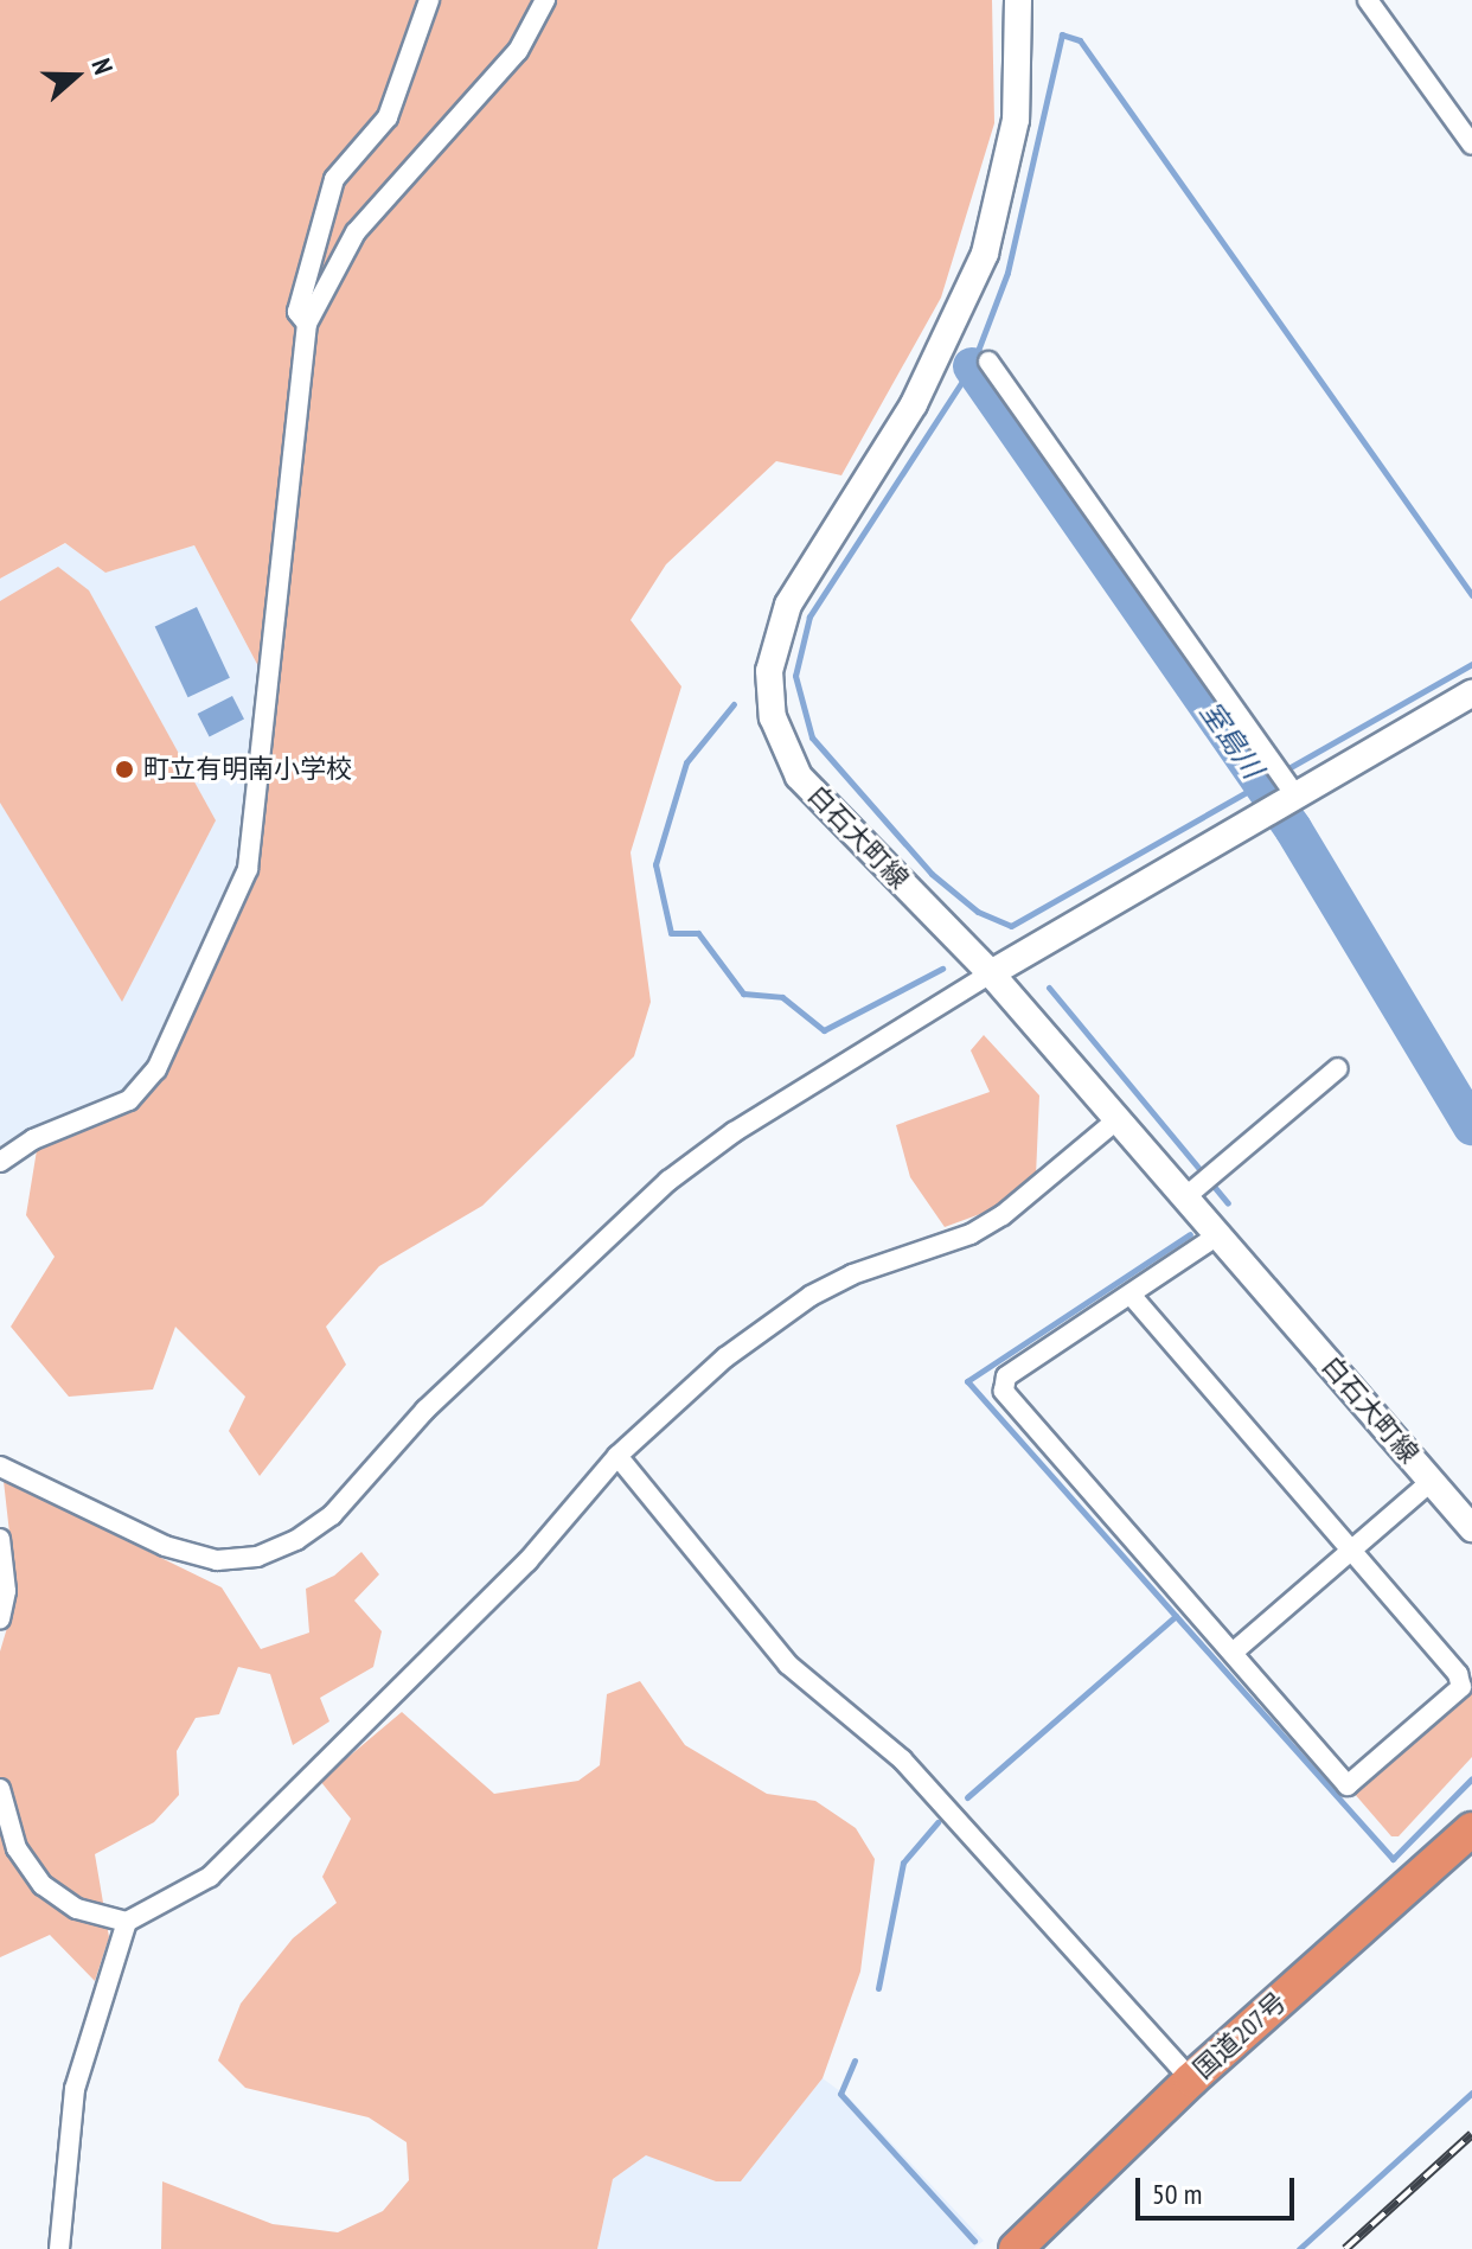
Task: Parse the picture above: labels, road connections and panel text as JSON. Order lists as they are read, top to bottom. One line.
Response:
{"streets":{"highway":["国道207号"],"main road":["白石大町線"]},"water":["室島川"],"places":["町立有明南小学校"],"scale_bar":"50 m","north":"right"}
